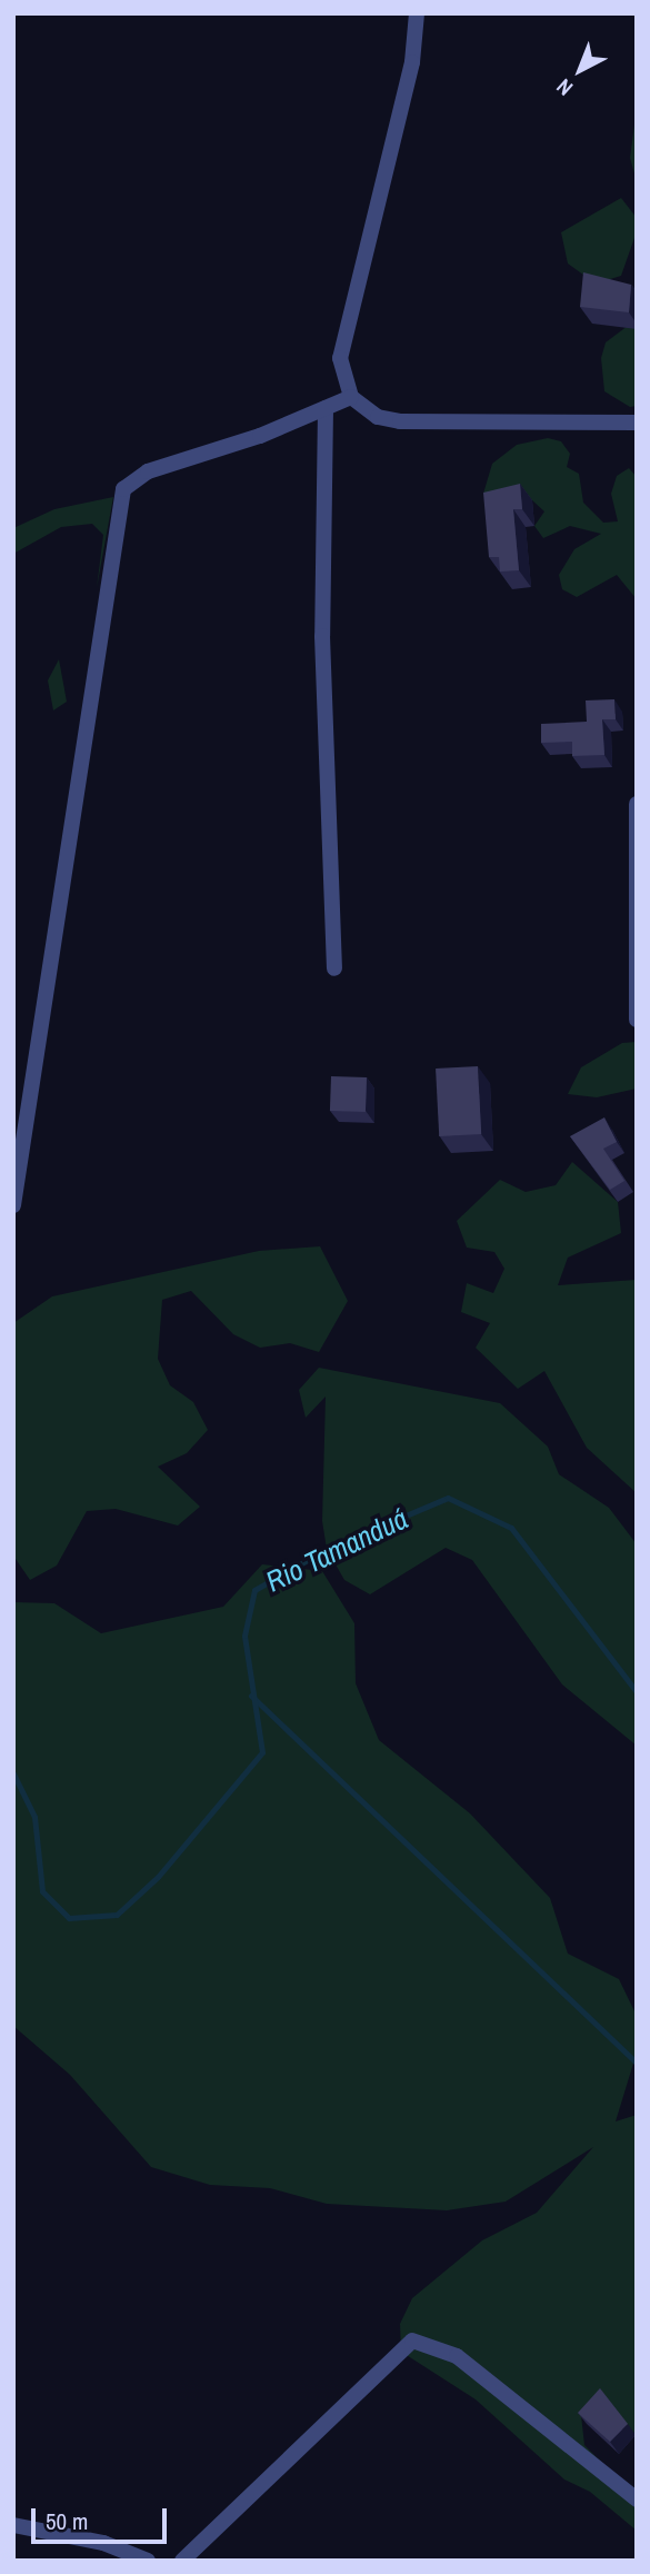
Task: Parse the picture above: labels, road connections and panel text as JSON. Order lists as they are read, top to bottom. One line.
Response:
{"water":["Rio Tamanduá"],"scale_bar":"50 m","north":"bottom left"}
